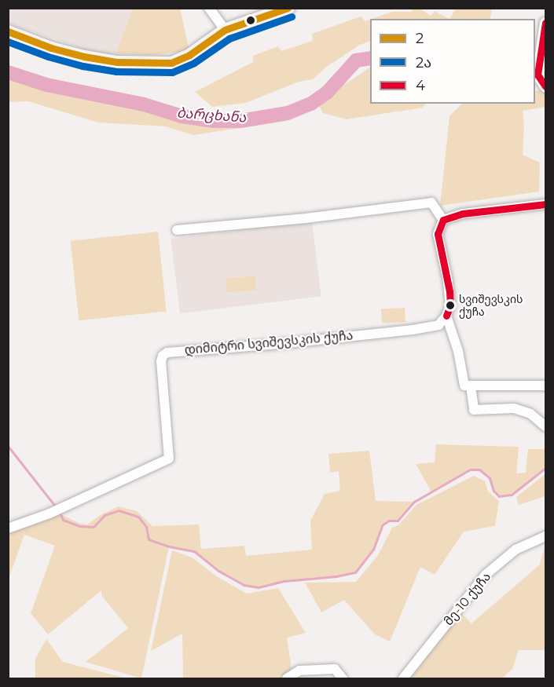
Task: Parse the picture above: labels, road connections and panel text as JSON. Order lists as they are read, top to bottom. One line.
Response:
{"streets":{"street":["დიმიტრი სვიშევსკის ქუჩა","მე-10 ქუჩა"]},"water":["ბარცხანა"],"places":["სვიშევსკის ქუჩა"],"lines":["transit line 2","transit line 2ა","transit line 4"],"legend":["2","2ა","4"]}
